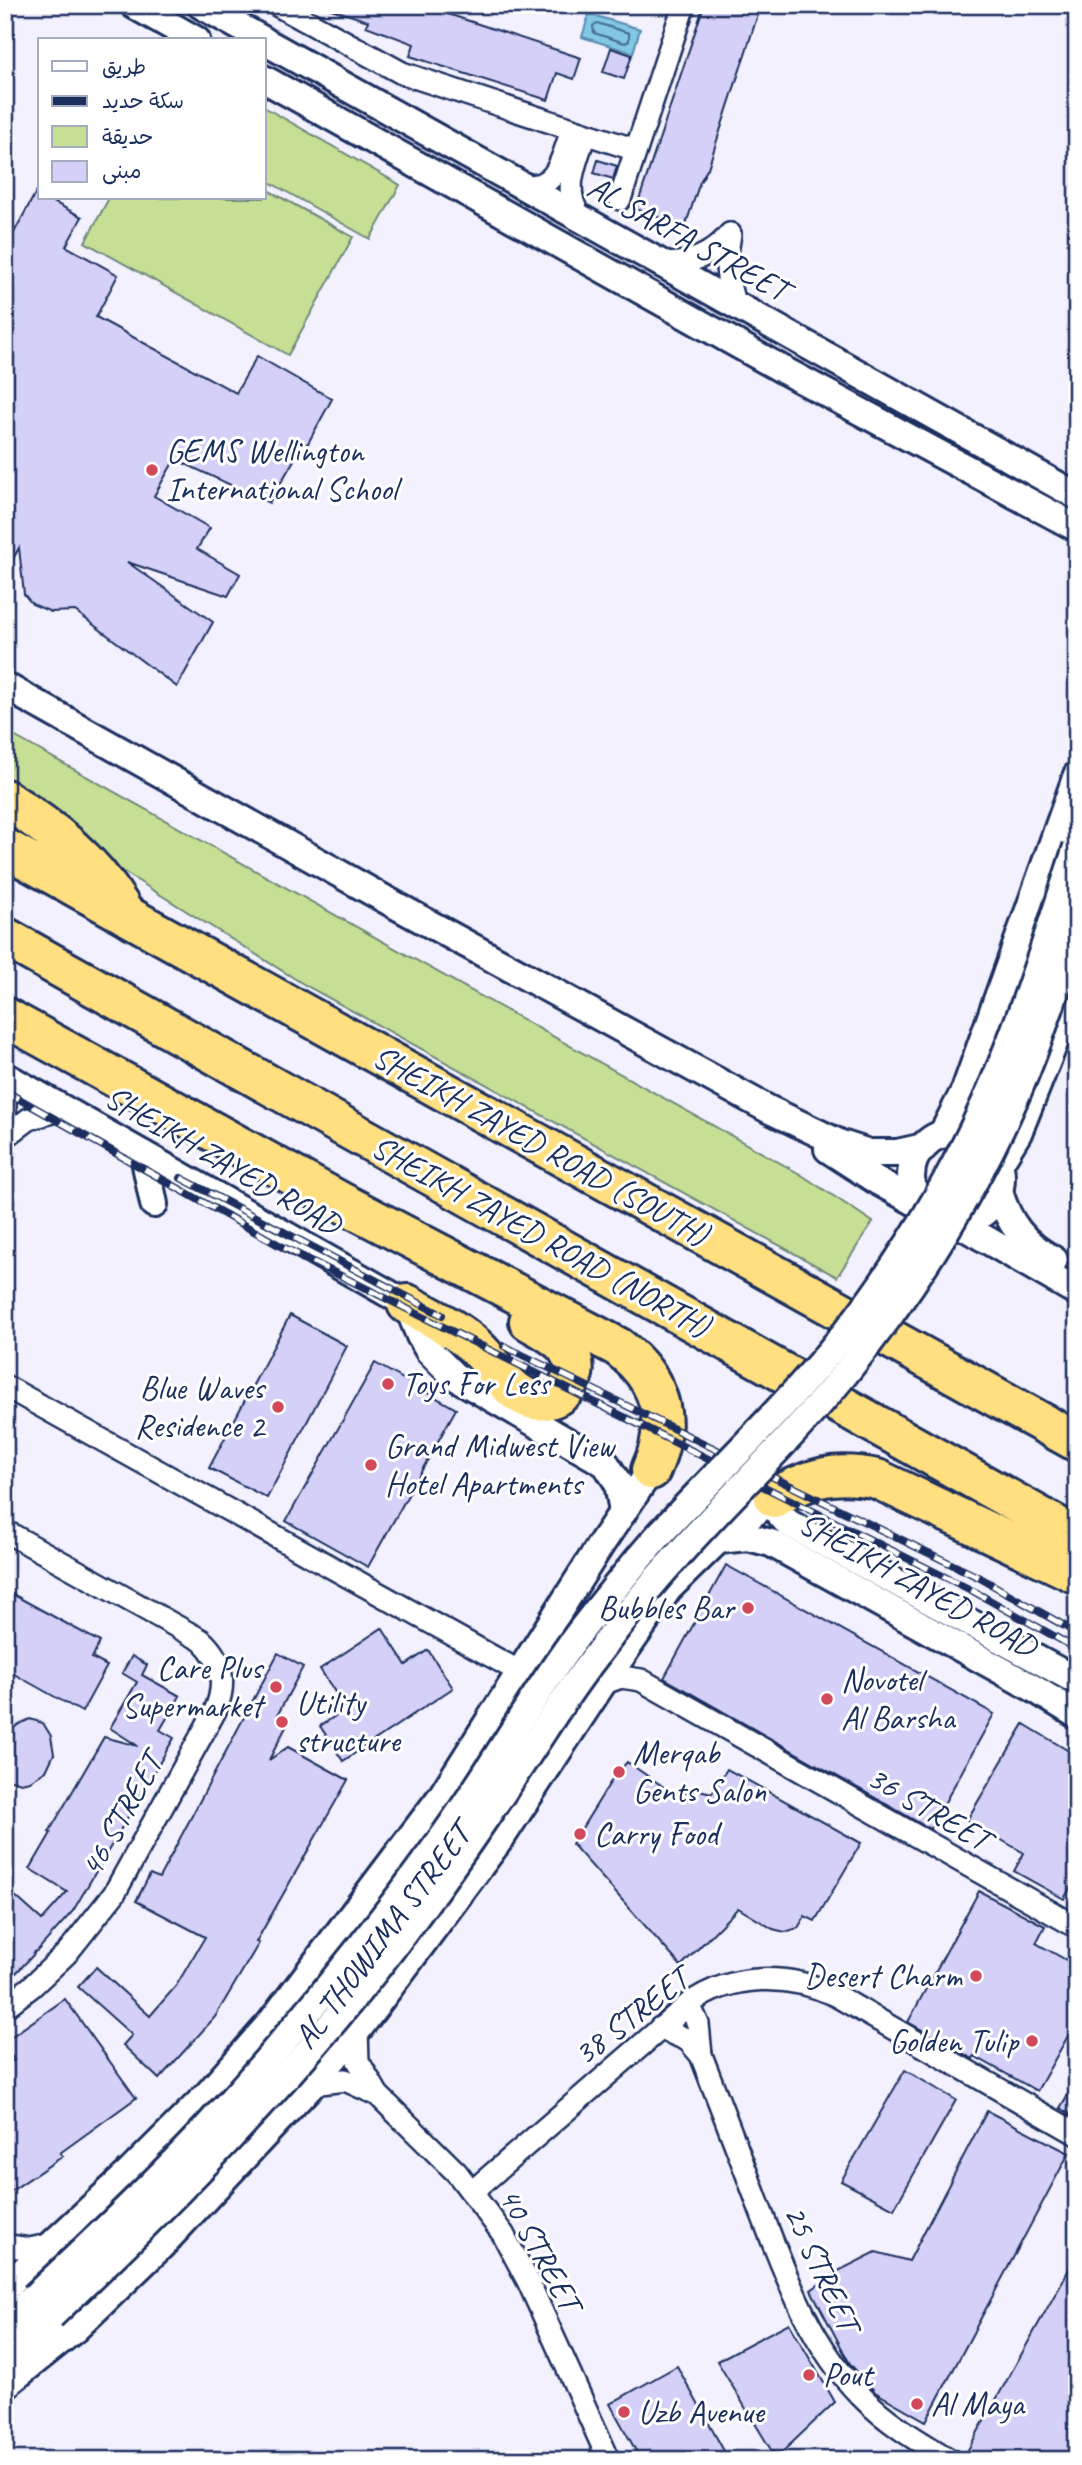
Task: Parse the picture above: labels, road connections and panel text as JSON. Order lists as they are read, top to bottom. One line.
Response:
{"streets":{"highway":["SHEIKH ZAYED ROAD (SOUTH)","SHEIKH ZAYED ROAD (NORTH)"],"street":["AL SARFA STREET","SHEIKH ZAYED ROAD","36 STREET","46 STREET","AL THOWIMA STREET","38 STREET","40 STREET","25 STREET"]},"crossings":[["SHEIKH ZAYED ROAD","AL THOWIMA STREET"],["AL THOWIMA STREET","40 STREET"],["38 STREET","40 STREET"],["38 STREET","25 STREET"]],"places":["GEMS Wellington International School","Toys For Less","Blue Waves Residence 2","Grand Midwest View Hotel Apartments","Bubbles Bar","Care Plus Supermarket","Novotel Al Barsha","Utility structure","Merqab Gents Salon","Carry Food","Desert Charm","Golden Tulip","Pout","Al Maya","Uzb Avenue"],"legend":["طريق","سكة حديد","حديقة","مبنى"]}
